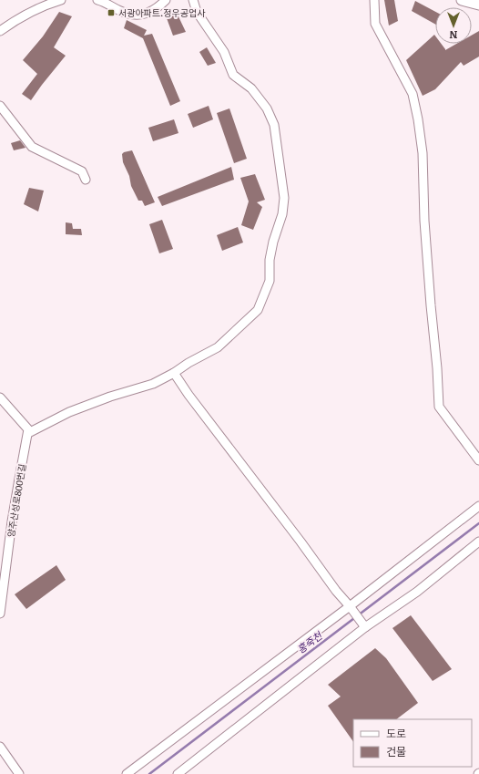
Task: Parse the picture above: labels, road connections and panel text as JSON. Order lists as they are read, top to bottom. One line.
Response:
{"streets":{"street":["양주산성로800번길"]},"water":["홍죽천"],"places":{"transit":["서광아파트.정우공업사"]},"legend":["도로","건물"],"north":"bottom"}
